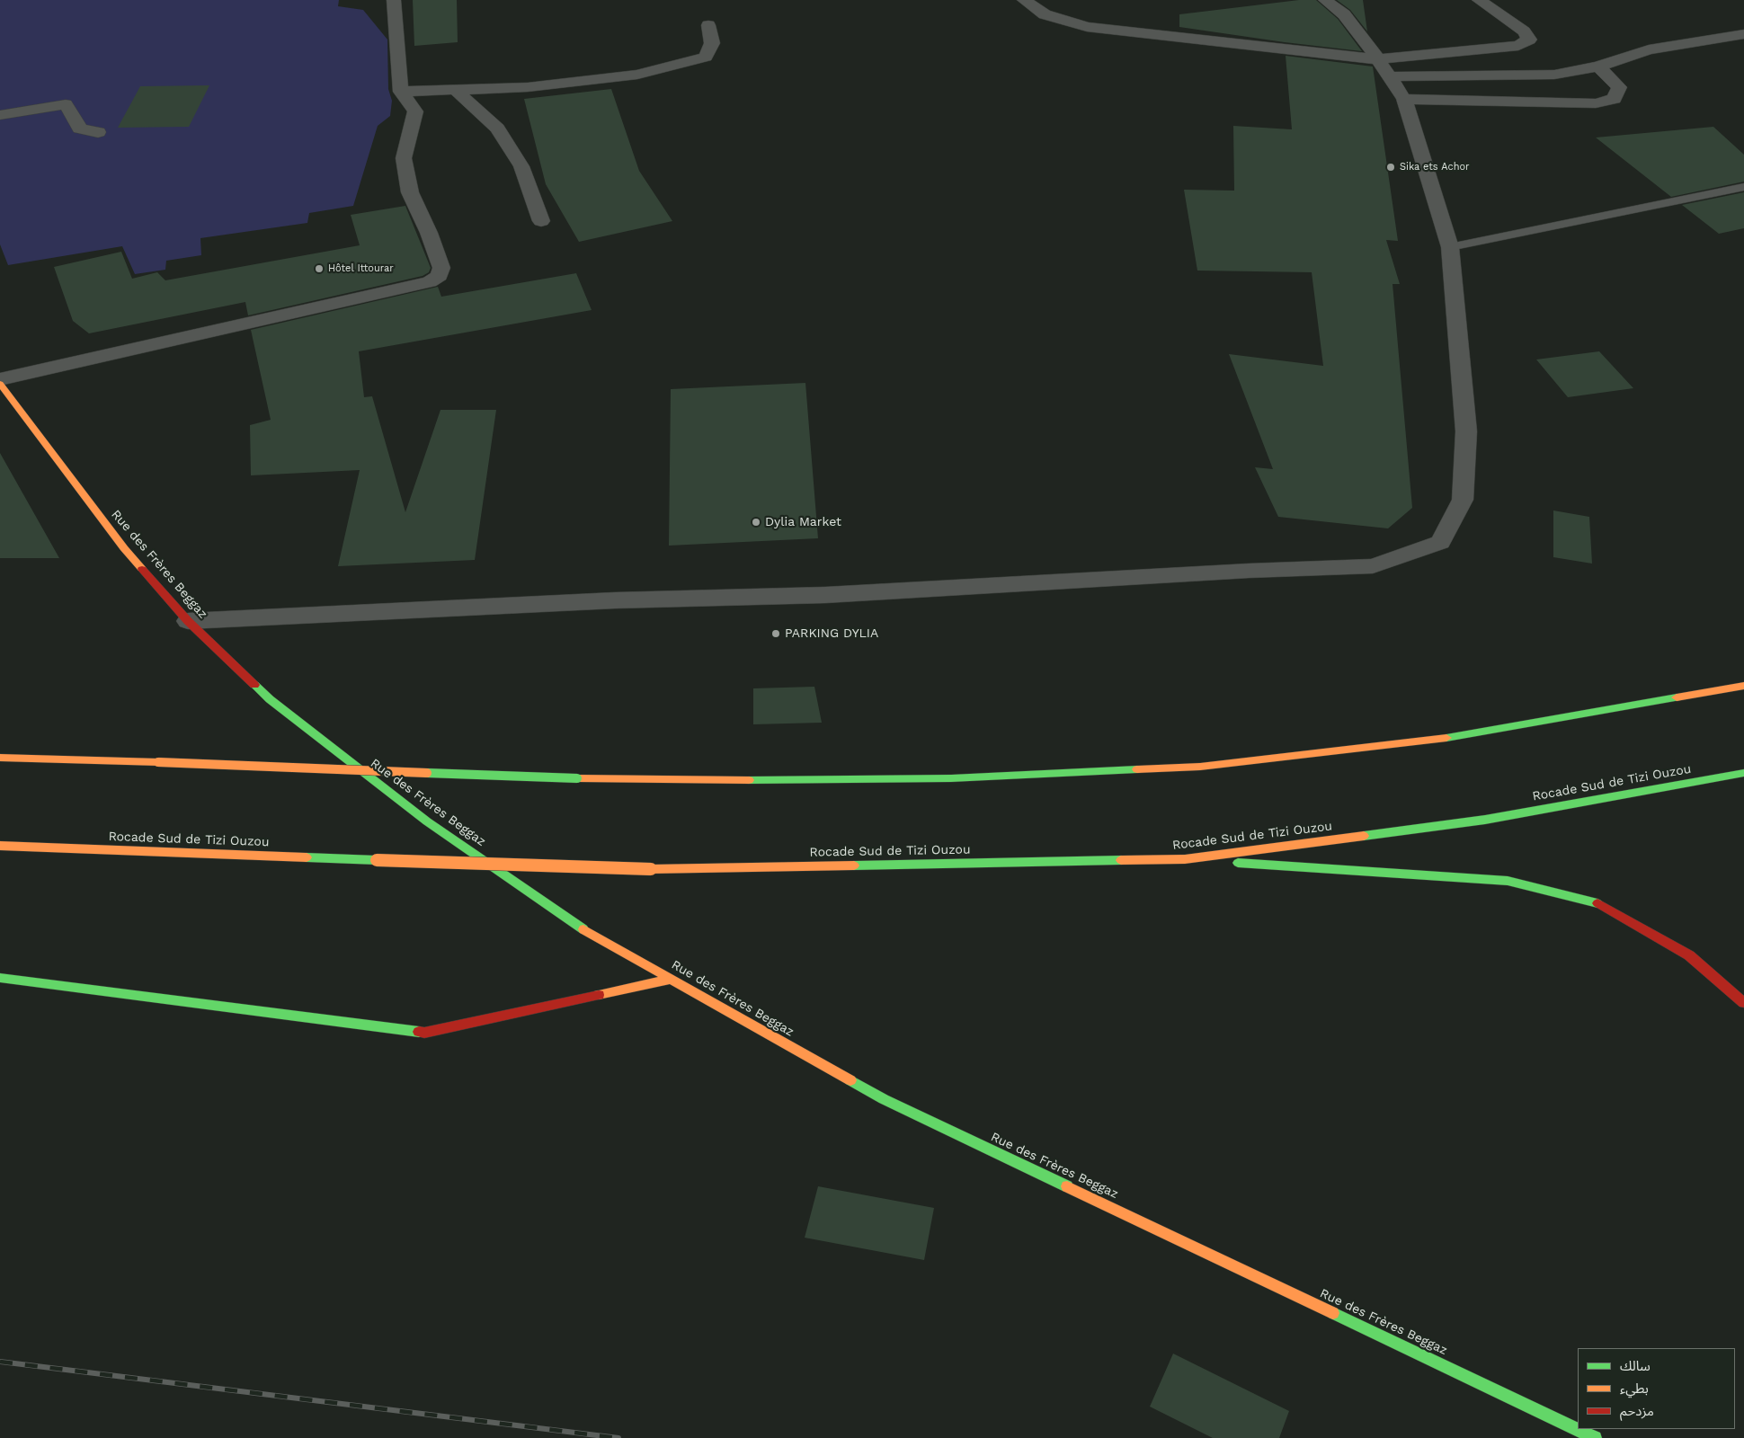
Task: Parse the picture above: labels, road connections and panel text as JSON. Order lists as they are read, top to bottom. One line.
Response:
{"streets":{"main road":["Rue des Frères Beggaz","Rocade Sud de Tizi Ouzou"]},"places":["Sika ets Achor","Hôtel Ittourar","Dylia Market","PARKING DYLIA"],"legend":["سالك","بطيء","مزدحم"]}
